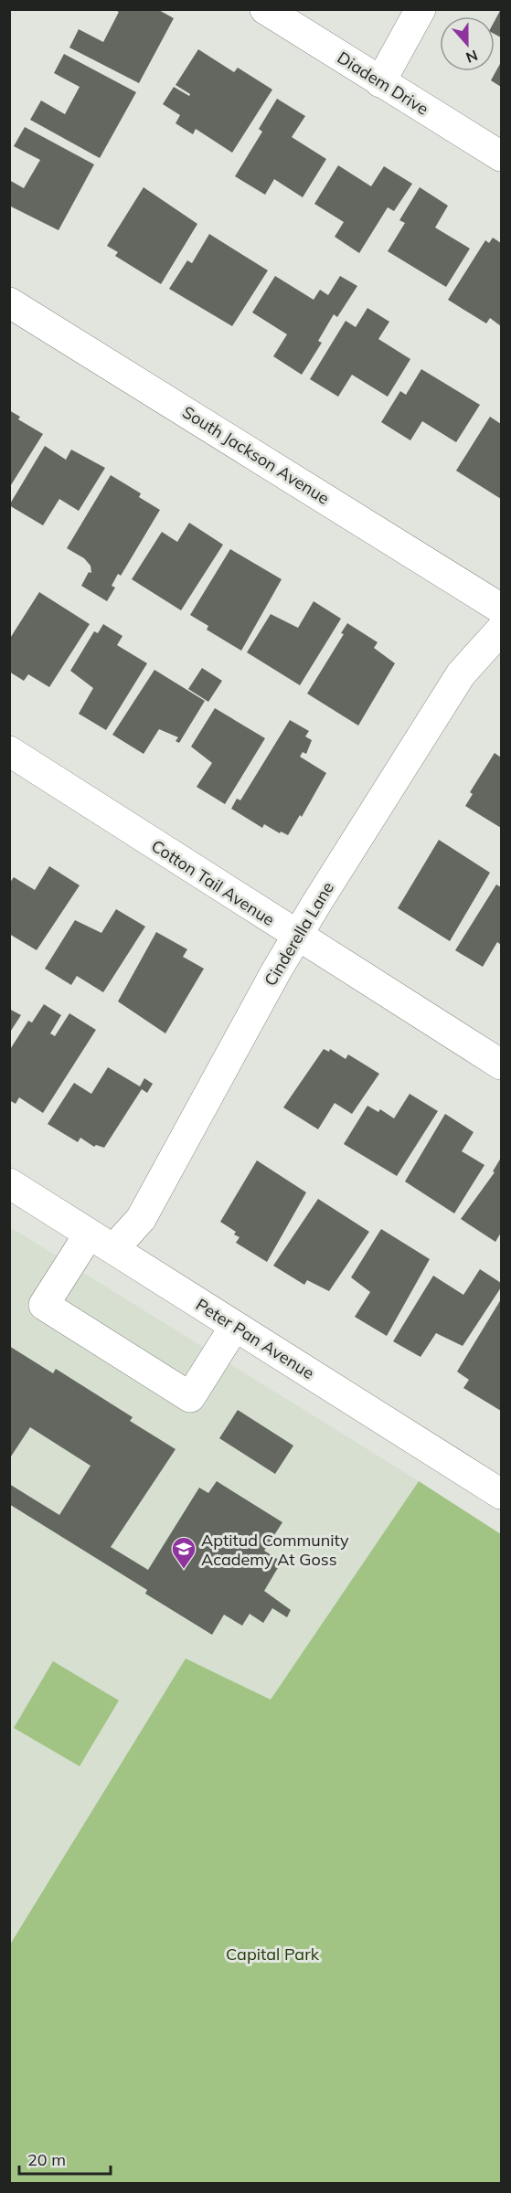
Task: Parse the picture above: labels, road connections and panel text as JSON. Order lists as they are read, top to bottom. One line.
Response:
{"streets":{"street":["Diadem Drive","South Jackson Avenue","Cotton Tail Avenue","Cinderella Lane","Peter Pan Avenue"]},"crossings":[["Cotton Tail Avenue","Cinderella Lane"],["Cinderella Lane","Peter Pan Avenue"]],"parks":["Capital Park"],"places":{"school or university":["Aptitud Community Academy At Goss"]},"scale_bar":"20 m","north":"bottom"}
